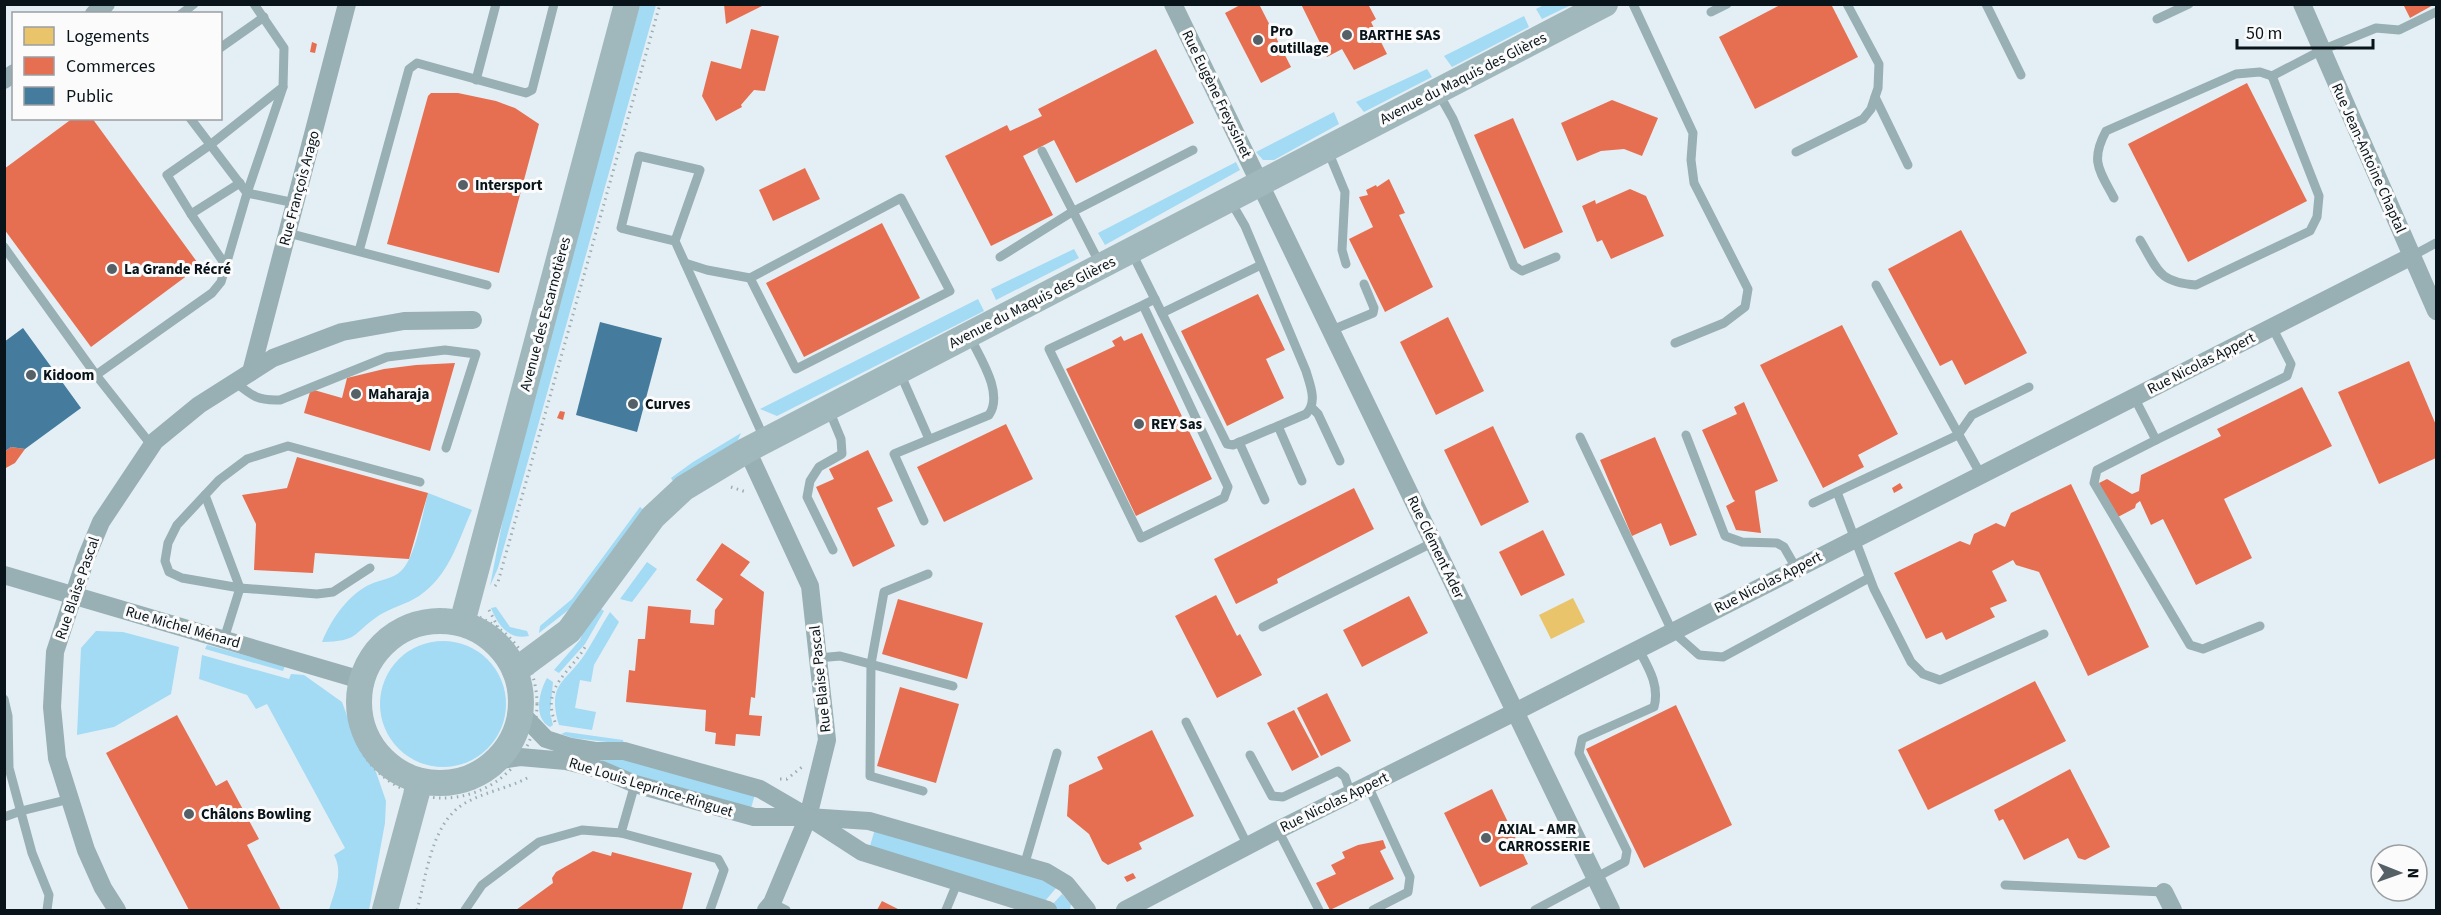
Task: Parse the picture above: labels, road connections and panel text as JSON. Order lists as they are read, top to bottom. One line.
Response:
{"streets":{"main road":["Avenue du Maquis des Glières","Avenue des Escarnotières"],"street":["Rue Eugène Freyssinet","Rue Jean-Antoine Chaptal","Rue François Arago","Rue Nicolas Appert","Rue Clément Ader","Rue Blaise Pascal","Rue Michel Ménard","Rue Louis Leprince-Ringuet"]},"crossings":[["Avenue du Maquis des Glières","Rue Eugène Freyssinet"],["Avenue du Maquis des Glières","Avenue des Escarnotières"],["Avenue du Maquis des Glières","Rue Clément Ader"],["Avenue du Maquis des Glières","Rue Blaise Pascal"],["Avenue du Maquis des Glières","Rue Michel Ménard"],["Avenue du Maquis des Glières","Rue Louis Leprince-Ringuet"],["Rue Eugène Freyssinet","Rue Clément Ader"],["Rue Jean-Antoine Chaptal","Rue Nicolas Appert"],["Rue François Arago","Rue Blaise Pascal"],["Avenue des Escarnotières","Rue Michel Ménard"],["Avenue des Escarnotières","Rue Louis Leprince-Ringuet"],["Rue Nicolas Appert","Rue Clément Ader"],["Rue Blaise Pascal","Rue Michel Ménard"],["Rue Blaise Pascal","Rue Louis Leprince-Ringuet"],["Rue Michel Ménard","Rue Louis Leprince-Ringuet"]],"places":["BARTHE SAS","Pro outillage","Intersport","La Grande Récré","Kidoom","Maharaja","Curves","REY Sas","Châlons Bowling","AXIAL - AMR CARROSSERIE"],"legend":["Logements","Commerces","Public"],"scale_bar":"50 m","north":"right"}
